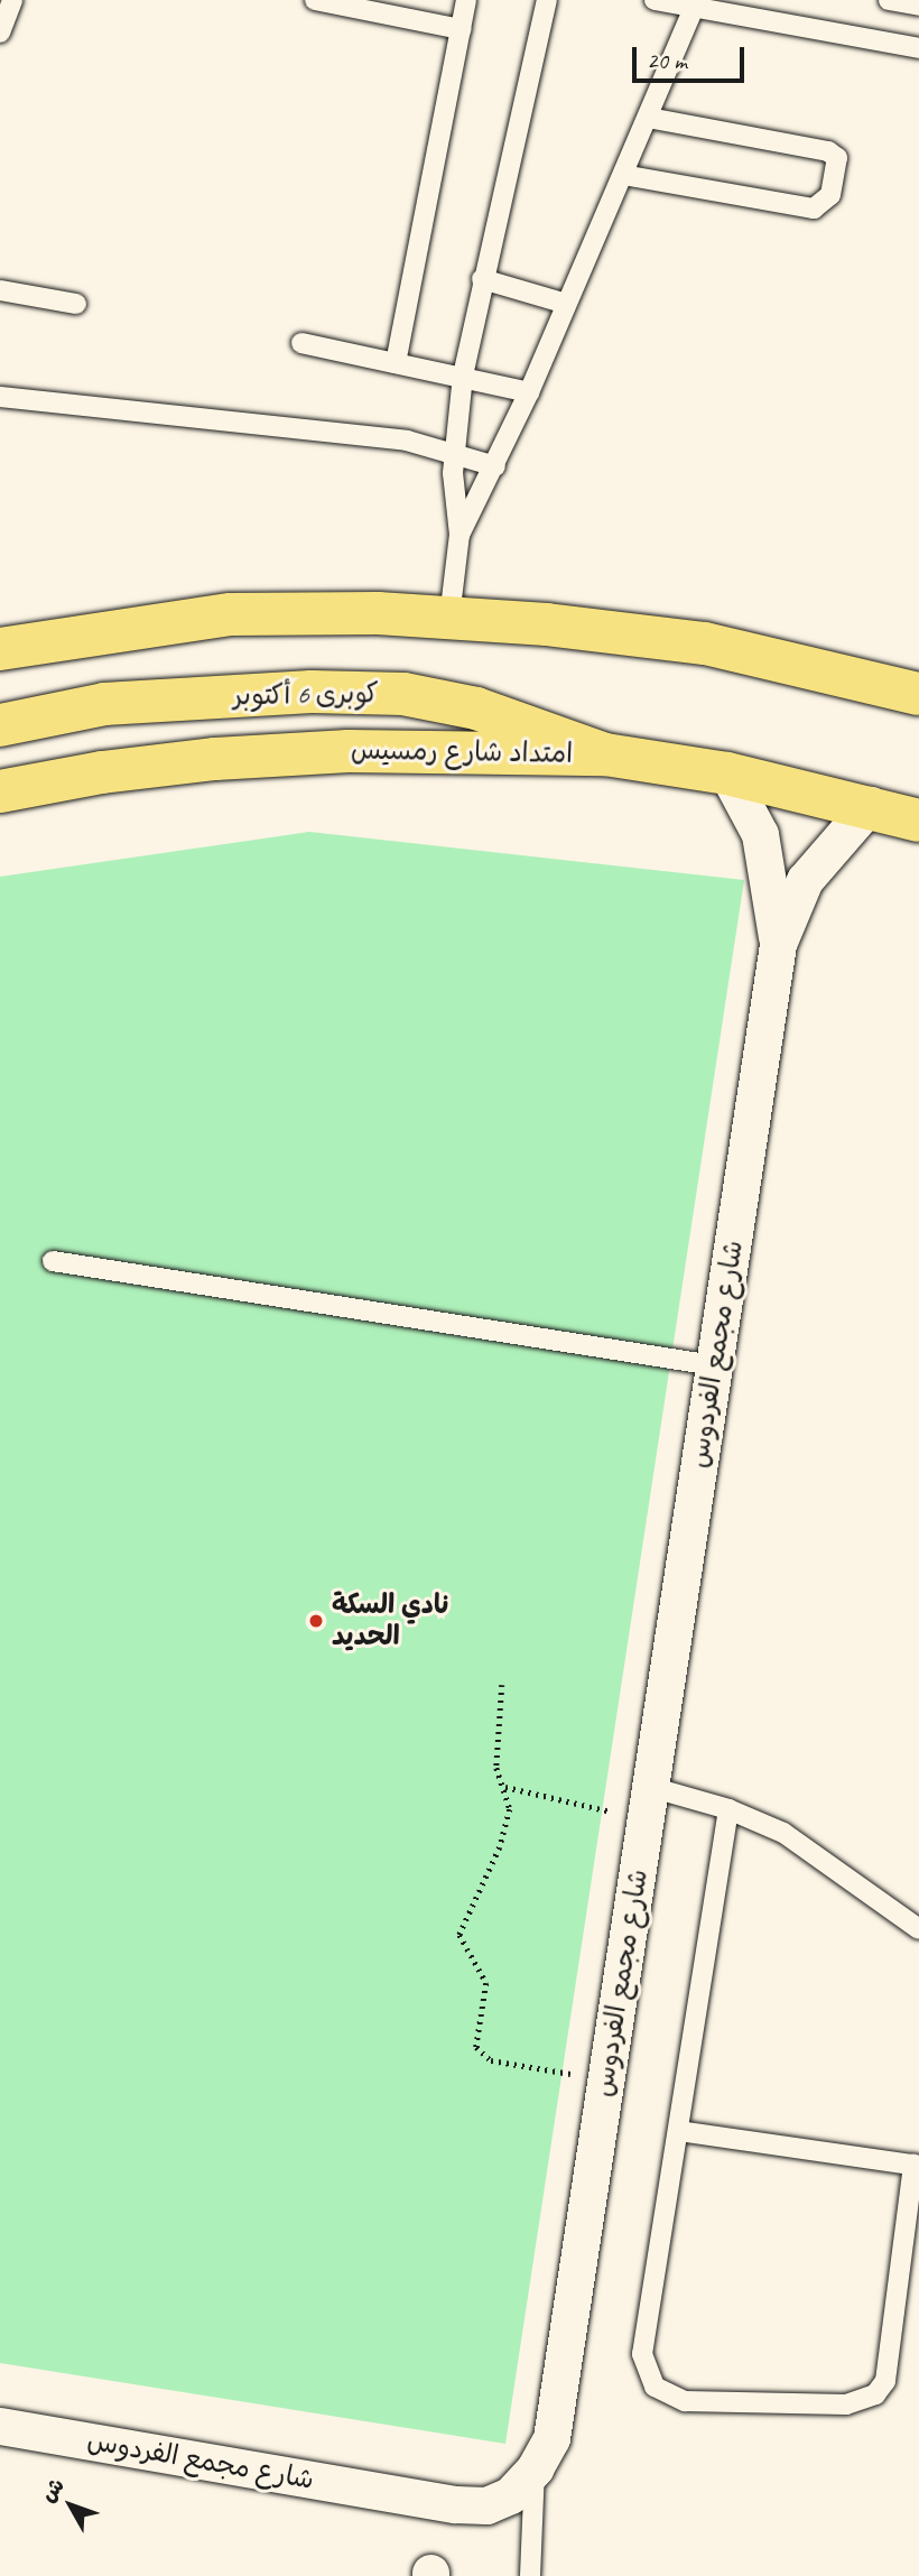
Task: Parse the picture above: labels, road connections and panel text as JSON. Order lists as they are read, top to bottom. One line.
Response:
{"streets":{"highway":["كوبرى 6 أكتوبر","امتداد شارع رمسيس"],"street":["شارع مجمع الفردوس"]},"crossings":[["كوبرى 6 أكتوبر","امتداد شارع رمسيس"],["امتداد شارع رمسيس","شارع مجمع الفردوس"]],"places":["نادي السكة الحديد"],"scale_bar":"20 m","north":"top left"}
